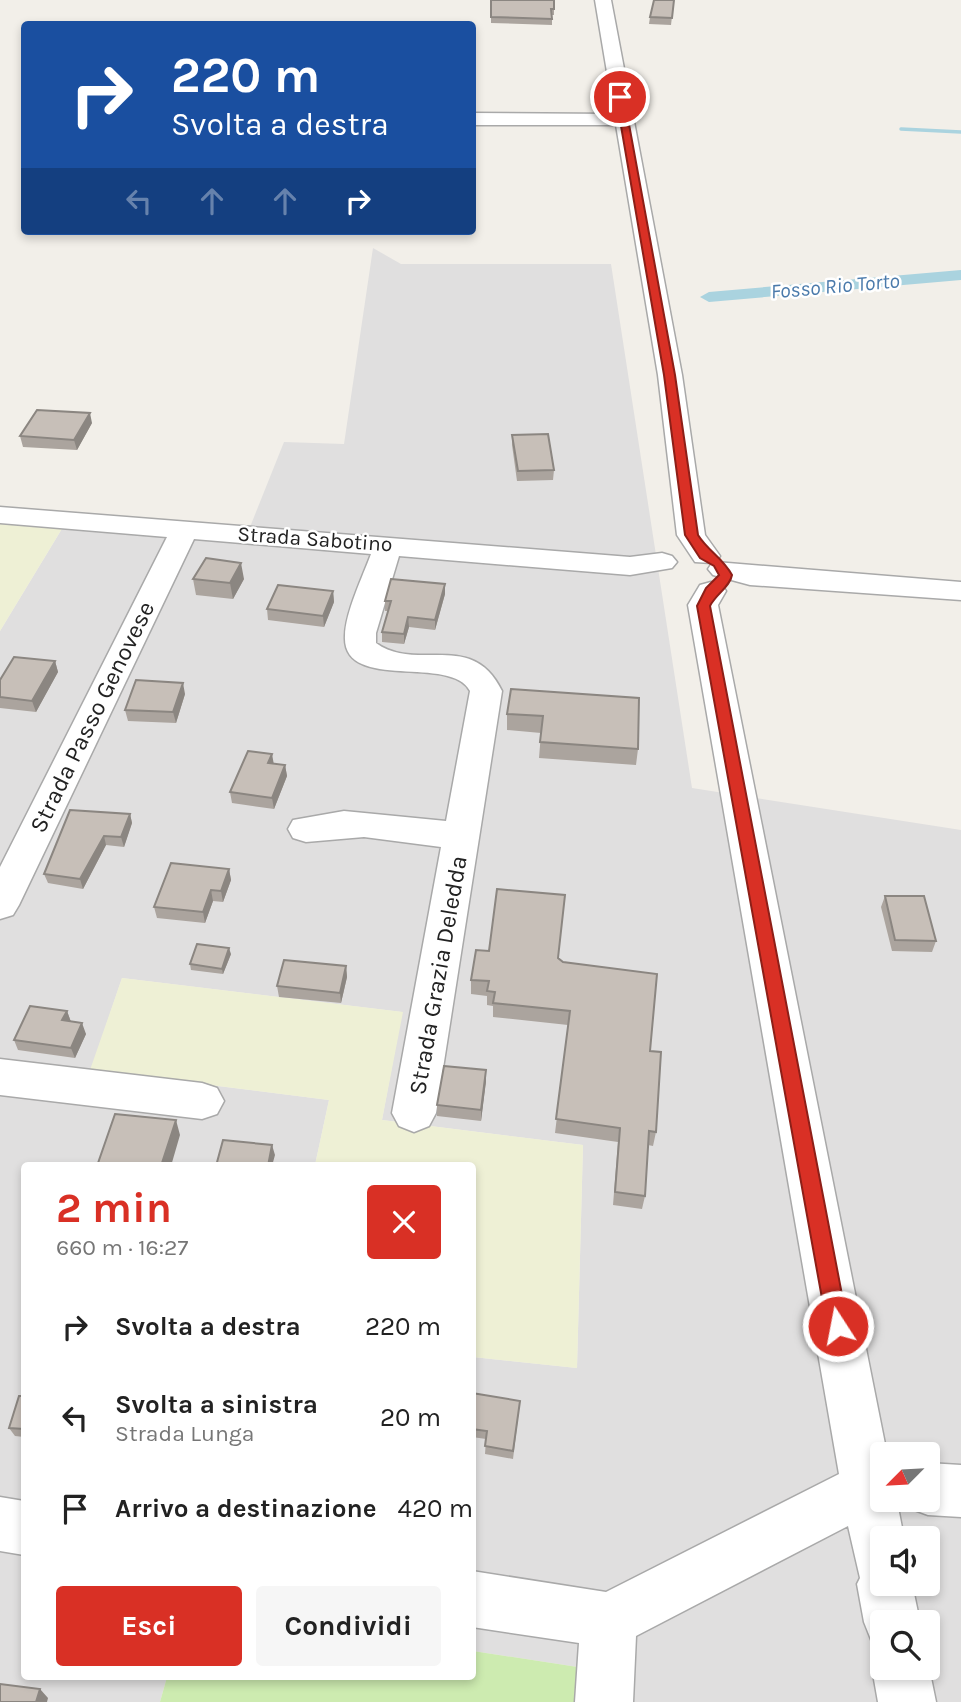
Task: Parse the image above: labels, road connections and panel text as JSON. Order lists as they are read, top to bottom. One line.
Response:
{"streets":{"street":["Strada Sabotino","Strada Passo Genovese","Strada Grazia Deledda"]},"crossings":[["Strada Sabotino","Strada Passo Genovese"],["Strada Sabotino","Strada Grazia Deledda"]],"water":["Fosso Rio Torto"],"north":"bottom left","page":{"turn":["220 m","Svolta a destra"],"heading":["2 min","660 m · 16:27"],"list":[{"name":"Svolta a destra","value":"220 m"},{"name":"Svolta a sinistra","note":"Strada Lunga","value":"20 m"},{"name":"Arrivo a destinazione","value":"420 m"}],"buttons":["Esci","Condividi"]}}
